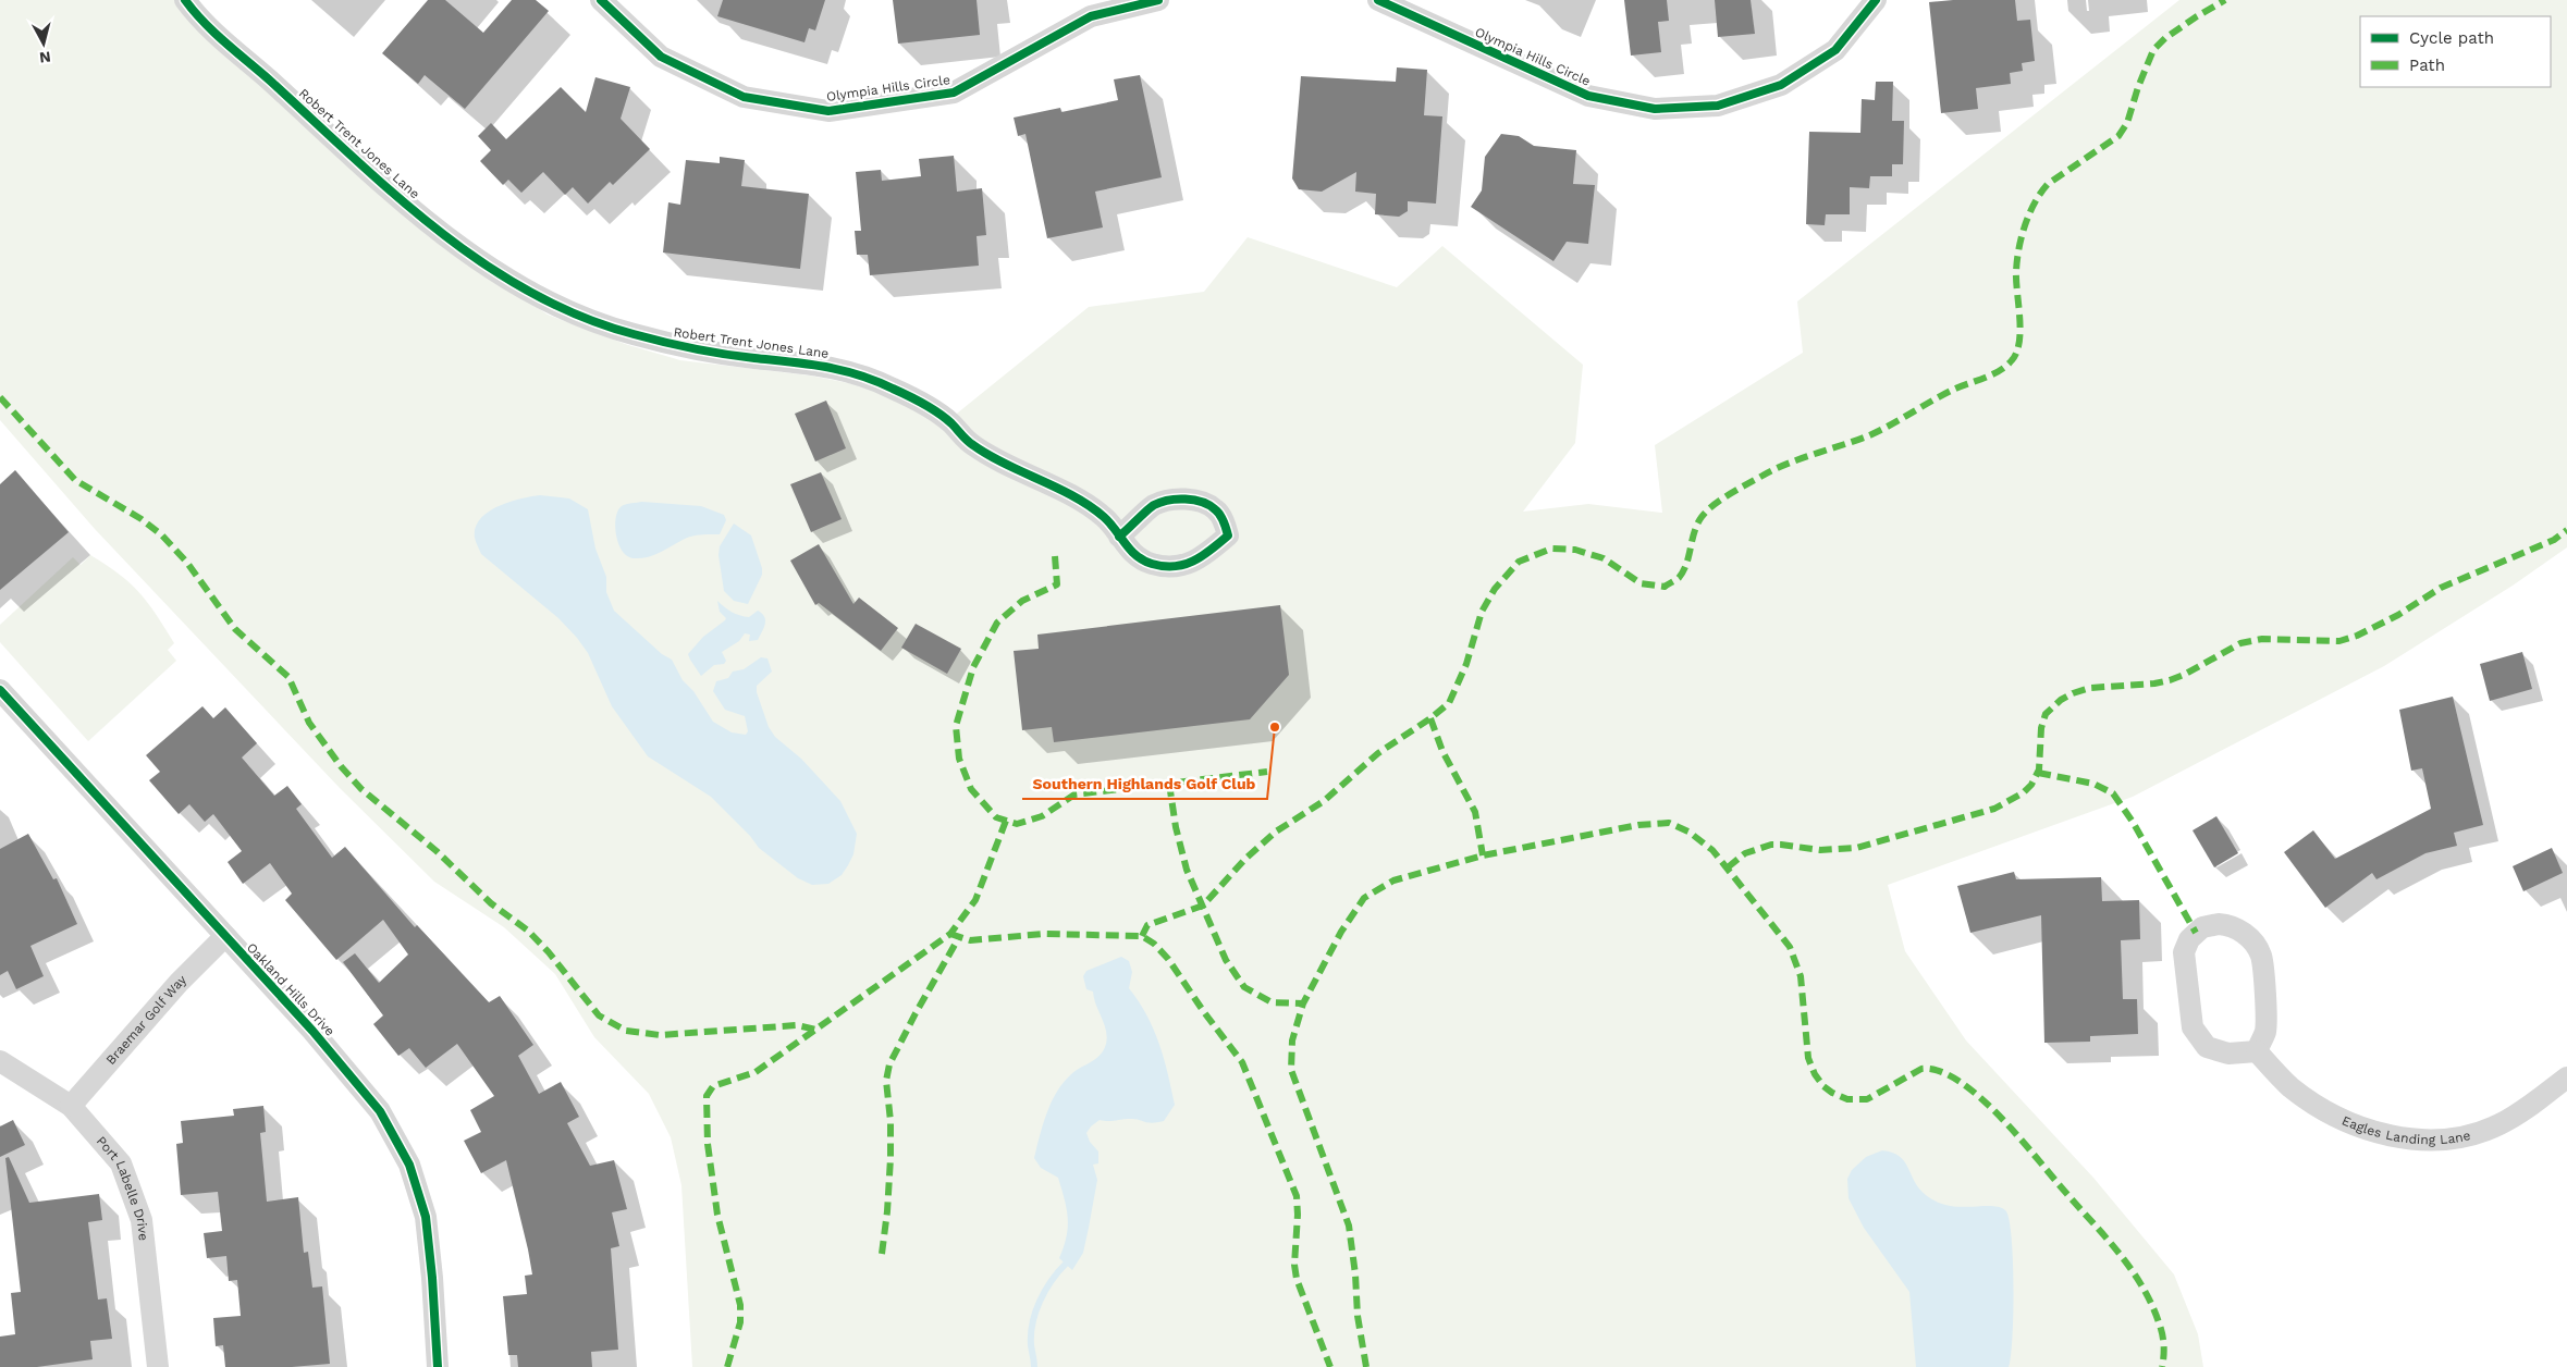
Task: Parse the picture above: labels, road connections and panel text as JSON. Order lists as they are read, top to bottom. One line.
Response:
{"streets":{"street":["Olympia Hills Circle","Robert Trent Jones Lane","Oakland Hills Drive","Braemar Golf Way","Eagles Landing Lane","Port Labelle Drive"]},"crossings":[["Oakland Hills Drive","Braemar Golf Way"],["Braemar Golf Way","Port Labelle Drive"]],"places":["Southern Highlands Golf Club"],"legend":["Cycle path","Path"],"north":"bottom"}
